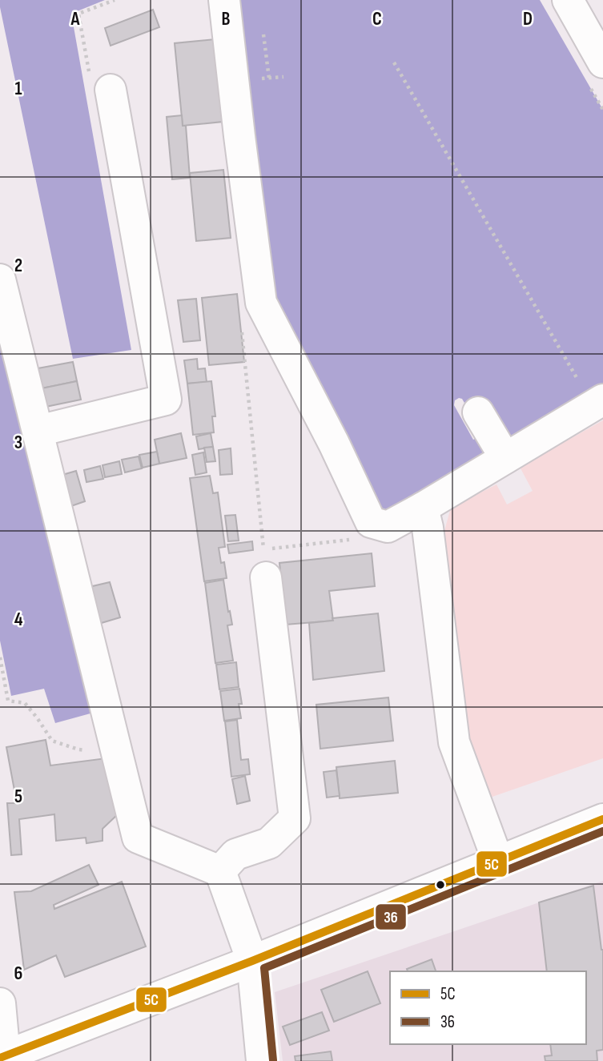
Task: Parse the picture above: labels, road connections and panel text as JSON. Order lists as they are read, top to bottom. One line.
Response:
{"lines":["transit line 5C","transit line 36"],"legend":["5C","36"],"grid":{"columns":["A","B","C","D"],"rows":["1","2","3","4","5","6"]}}
